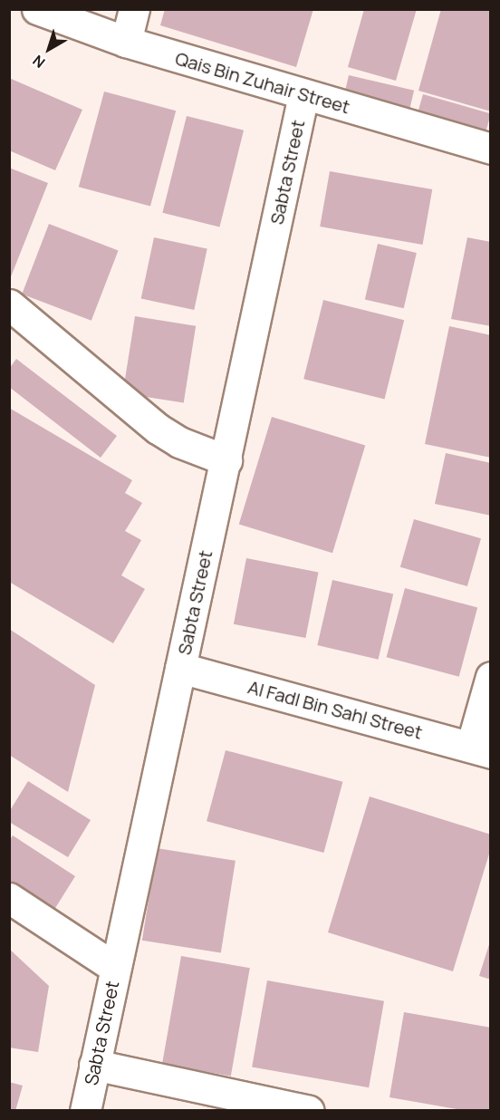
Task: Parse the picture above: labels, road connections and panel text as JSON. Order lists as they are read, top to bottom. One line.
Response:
{"streets":{"street":["Qais Bin Zuhair Street","Sabta Street","Al Fadl Bin Sahl Street"]},"crossings":[["Qais Bin Zuhair Street","Sabta Street"],["Sabta Street","Al Fadl Bin Sahl Street"]],"north":"bottom left"}
